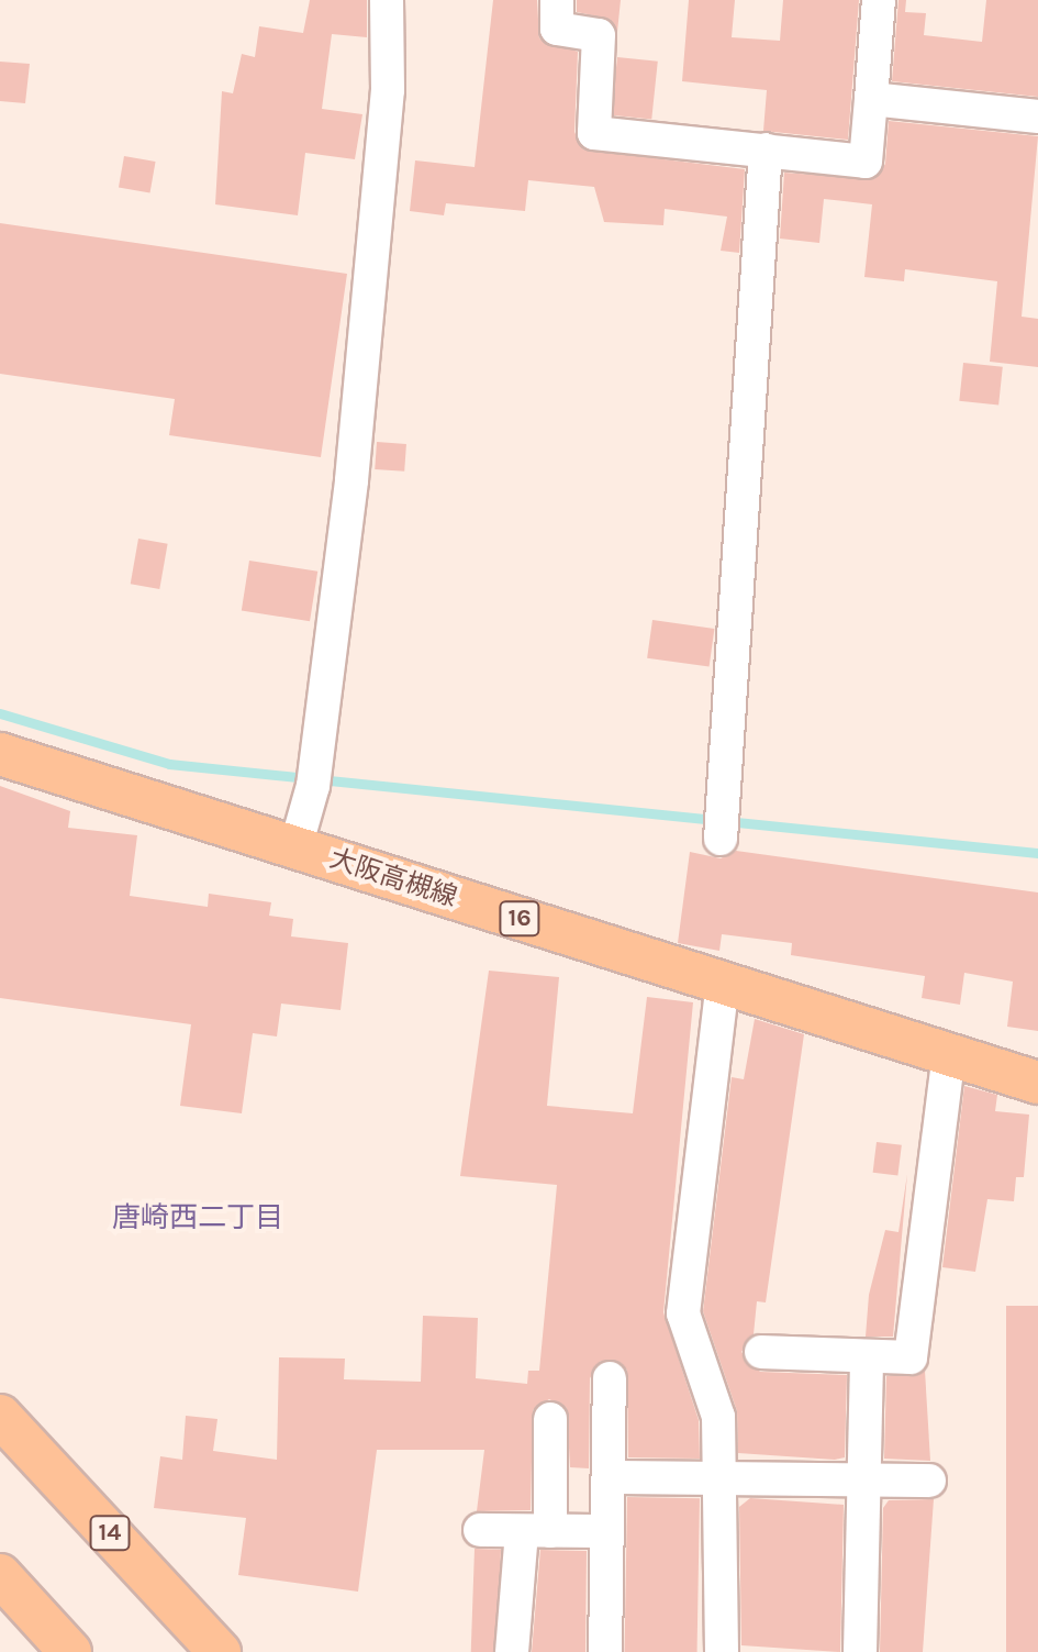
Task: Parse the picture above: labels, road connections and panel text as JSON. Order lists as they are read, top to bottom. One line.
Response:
{"streets":{"main road":["大阪高槻線","16","14"]},"districts":["唐崎西二丁目"]}
